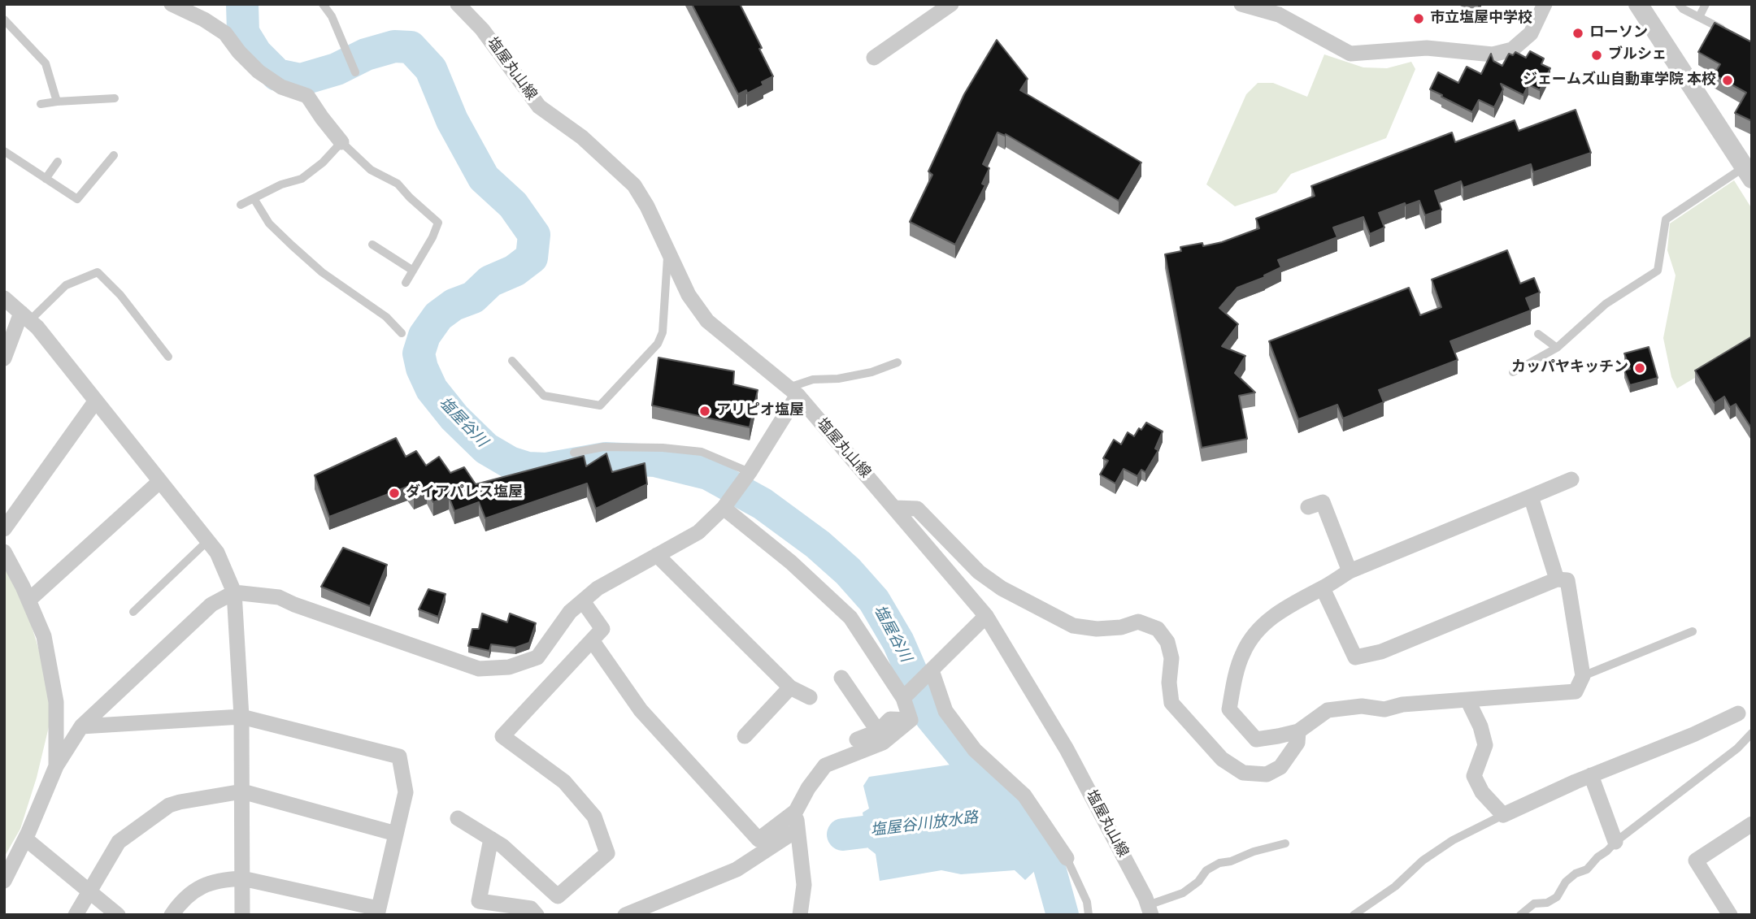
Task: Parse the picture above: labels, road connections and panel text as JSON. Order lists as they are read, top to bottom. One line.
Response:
{"streets":{"street":["塩屋丸山線"]},"water":["塩屋谷川","塩屋谷川放水路"],"places":["市立塩屋中学校","ローソン","ブルシェ","ジェームズ山自動車学院 本校","カッパヤキッチン","アリピオ塩屋","ダイアパレス塩屋"]}
